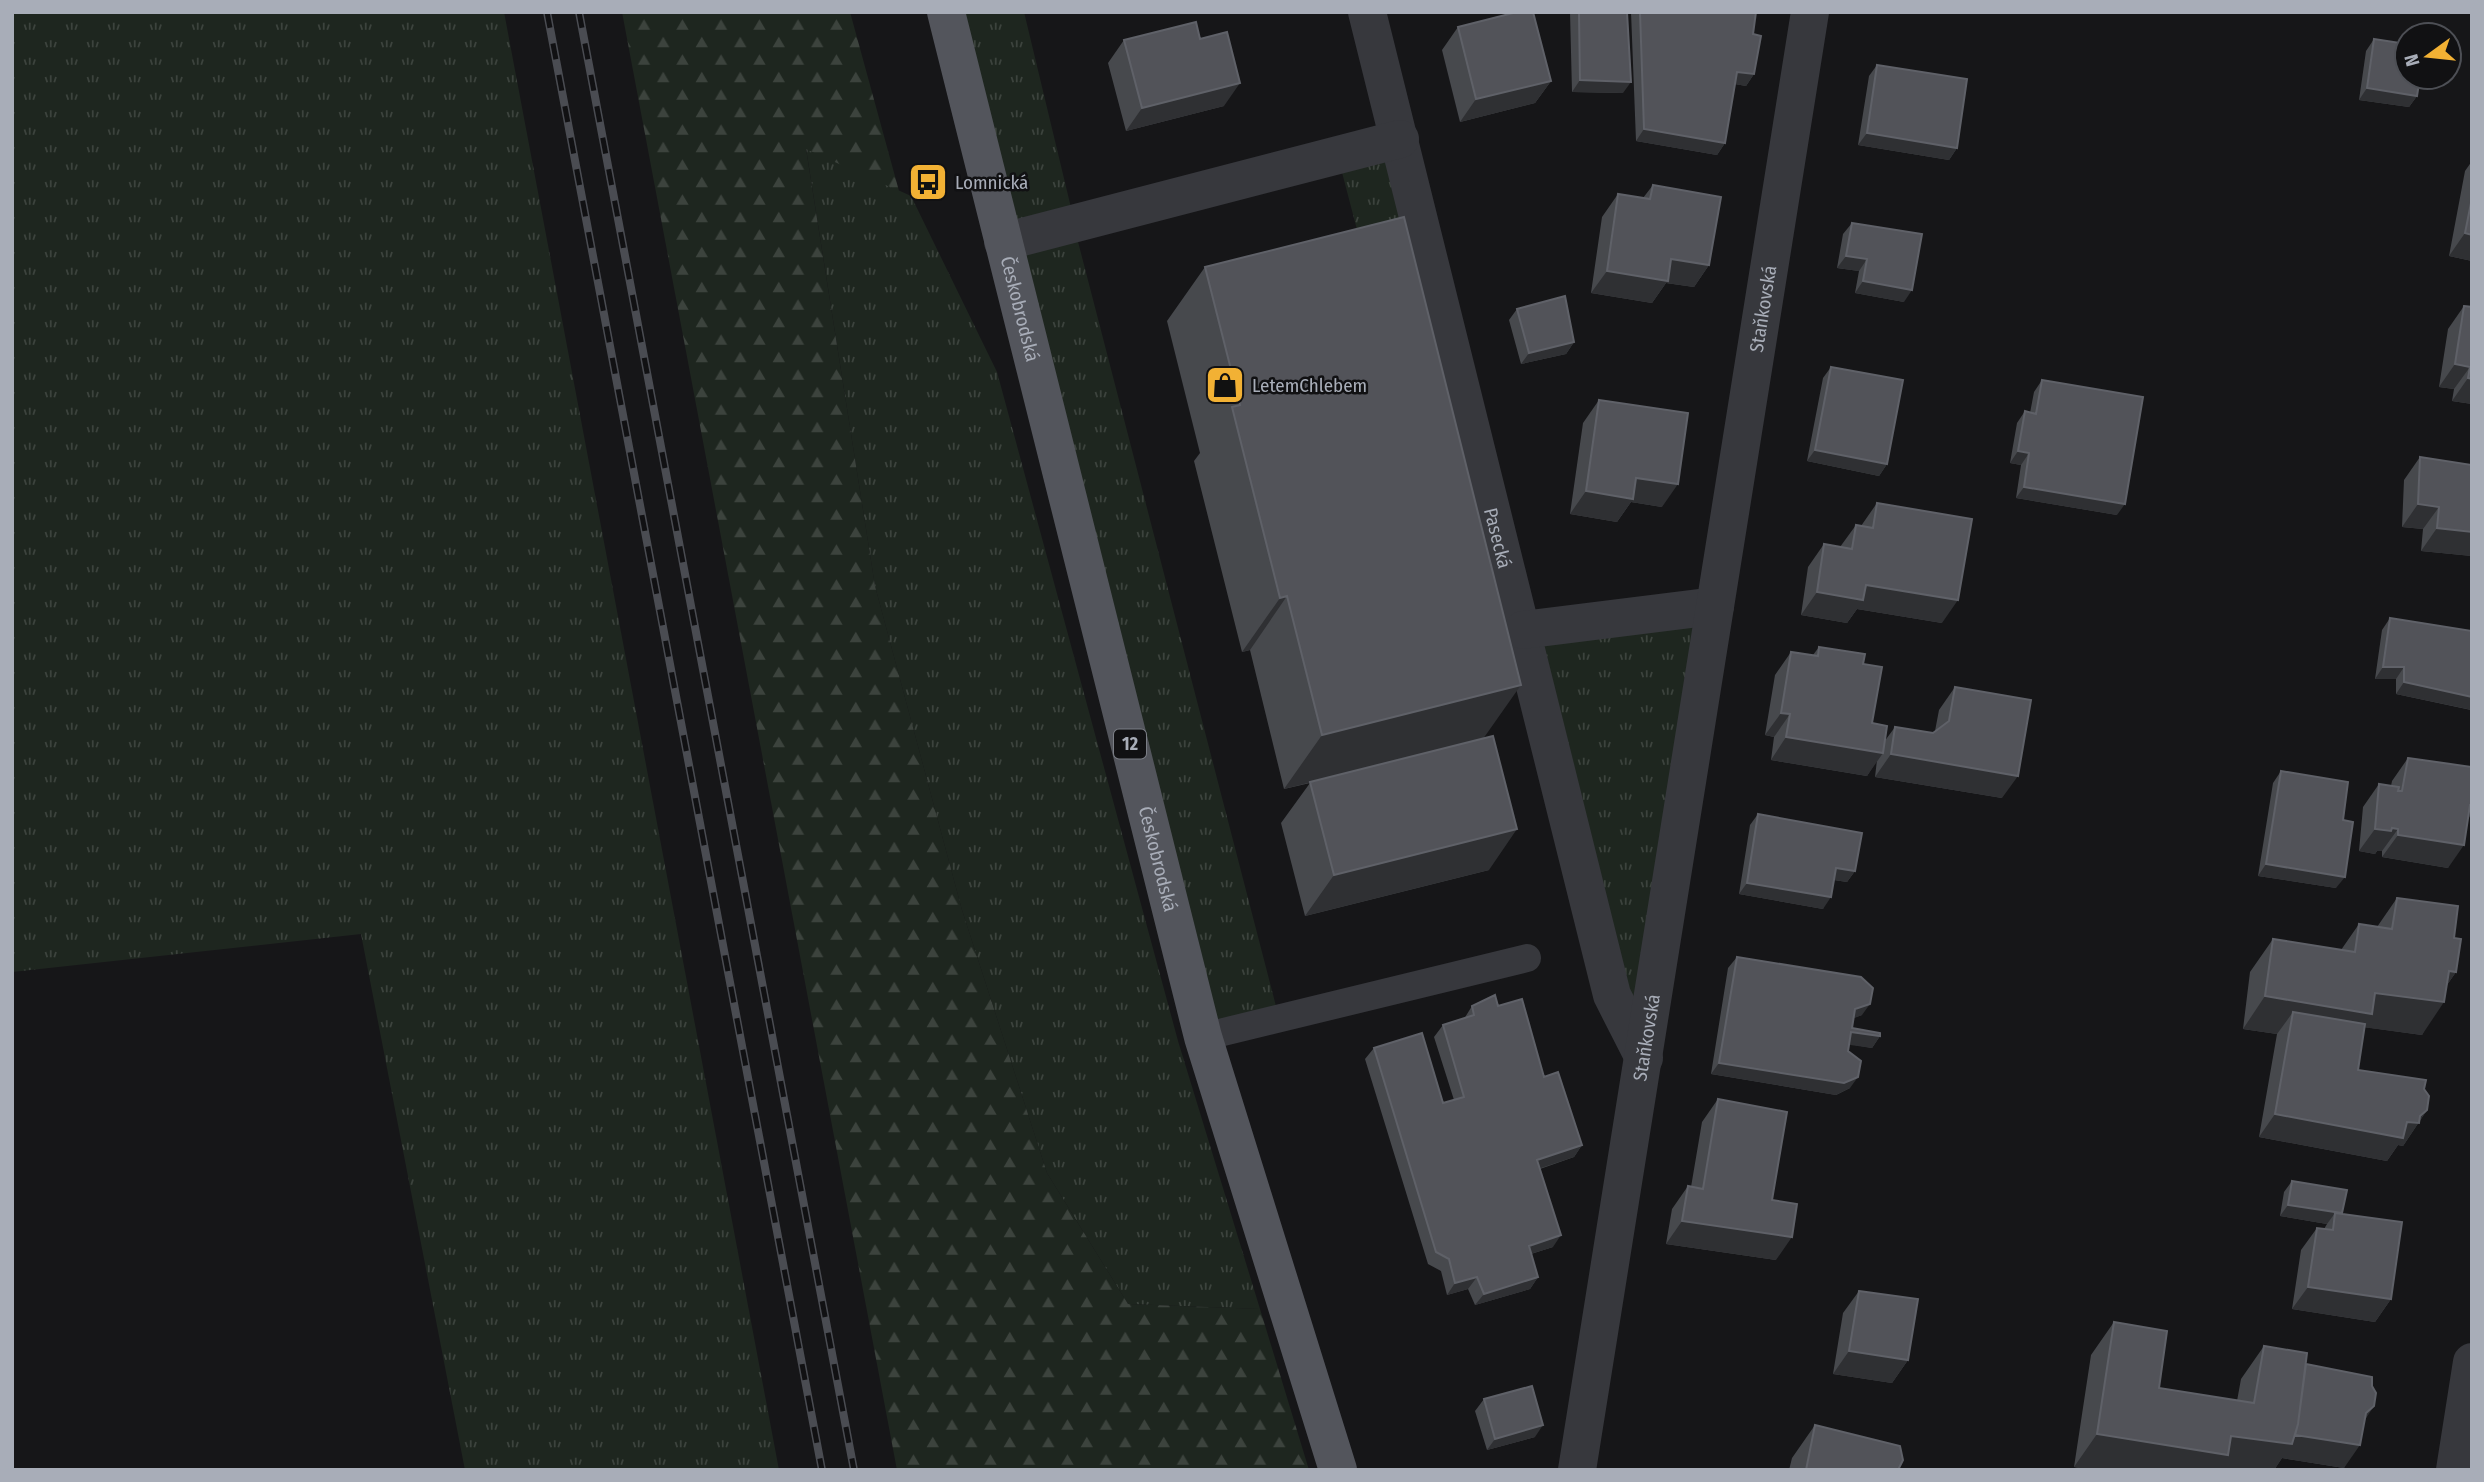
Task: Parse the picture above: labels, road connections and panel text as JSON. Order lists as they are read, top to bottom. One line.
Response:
{"streets":{"main road":["Českobrodská","12"],"street":["Staňkovská","Pasecká"]},"crossings":[["Českobrodská","Pasecká"],["Staňkovská","Pasecká"]],"places":{"bus stop":["Lomnická"],"shop":["LetemChlebem"]},"north":"left"}
